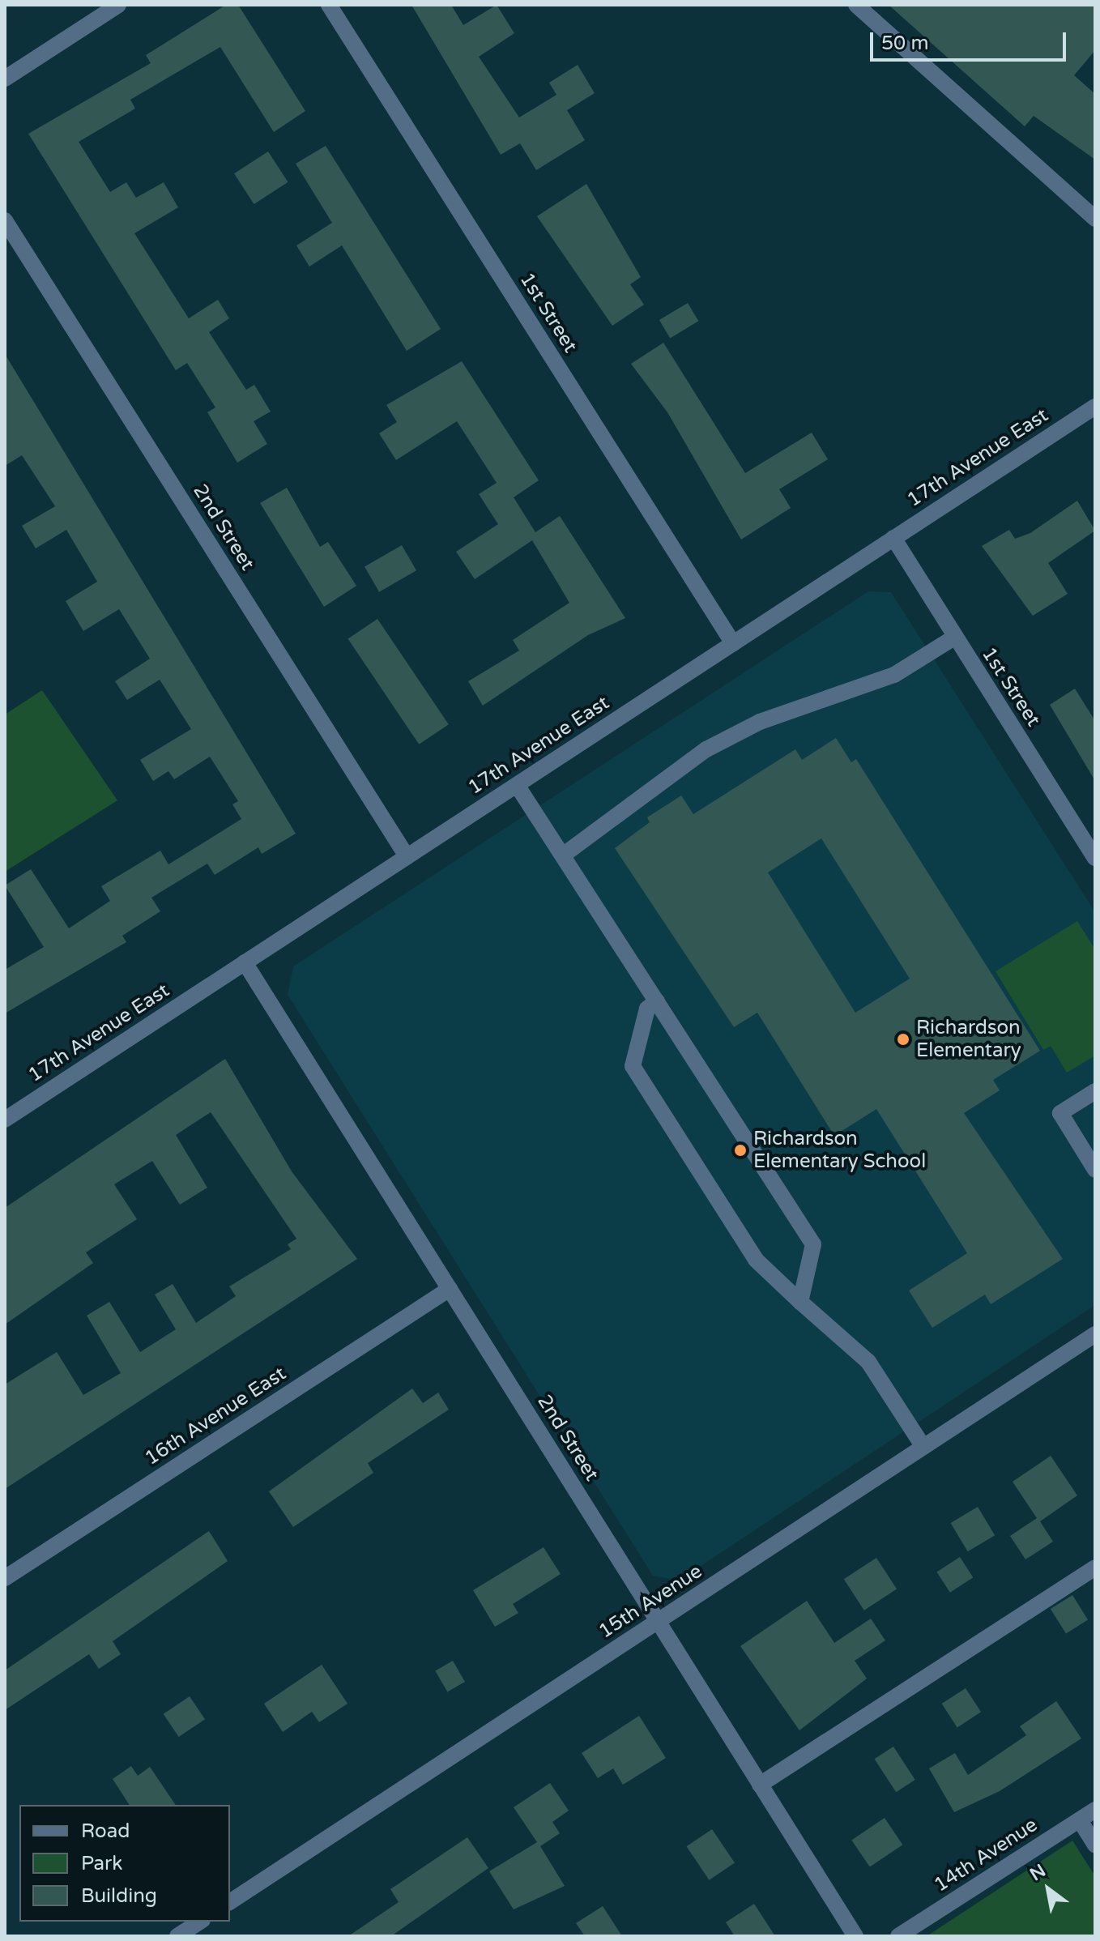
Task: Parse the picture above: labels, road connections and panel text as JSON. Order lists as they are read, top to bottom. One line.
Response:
{"streets":{"street":["1st Street","17th Avenue East","2nd Street","16th Avenue East","15th Avenue","14th Avenue"]},"crossings":[["1st Street","17th Avenue East"],["17th Avenue East","2nd Street"],["2nd Street","16th Avenue East"],["2nd Street","15th Avenue"]],"places":["Richardson Elementary","Richardson Elementary School"],"legend":["Road","Park","Building"],"scale_bar":"50 m","north":"top left"}
